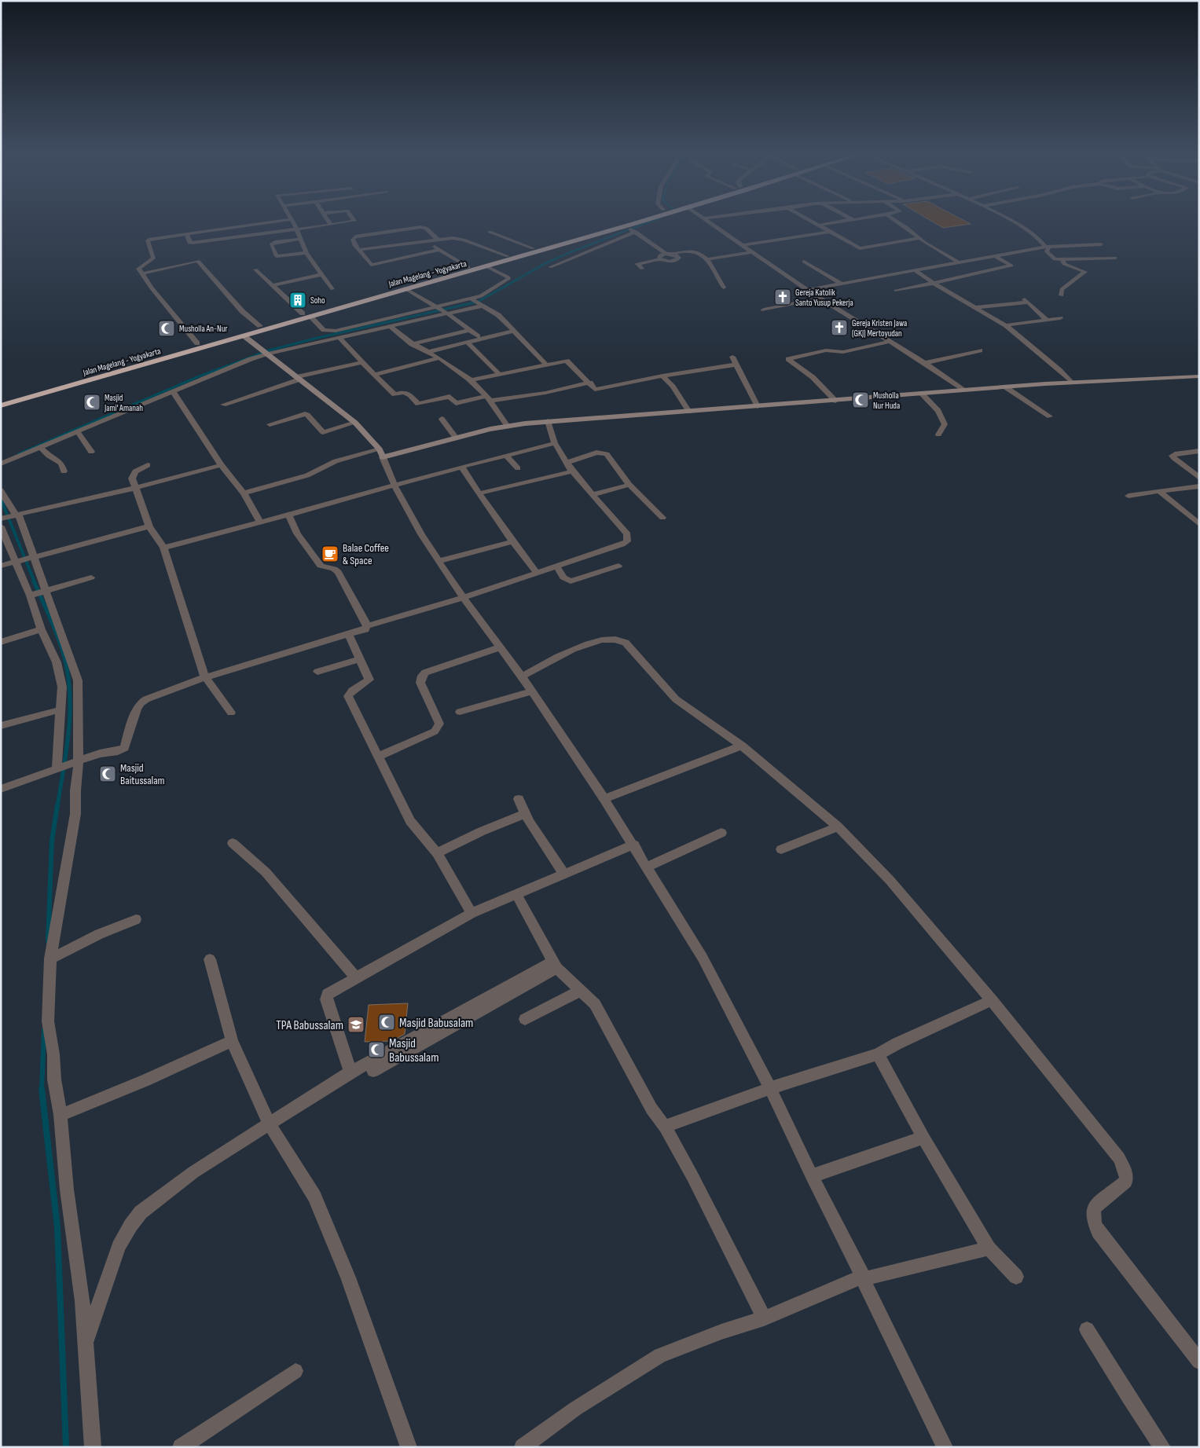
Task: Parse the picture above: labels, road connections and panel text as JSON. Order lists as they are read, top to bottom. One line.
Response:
{"streets":{"highway":["Jalan Magelang - Yogyakarta"]},"places":{"church":["Gereja Katolik Santo Yusup Pekerja","Gereja Kristen Jawa (GKJ) Mertoyudan"],"building":["Soho"],"mosque":["Musholla An-Nur","Musholla Nur Huda","Masjid Jami' Amanah","Masjid Baitussalam","Masjid Babusalam","Masjid Babussalam"],"cafe":["Balae Coffee & Space"],"school or university":["TPA Babussalam"]}}
